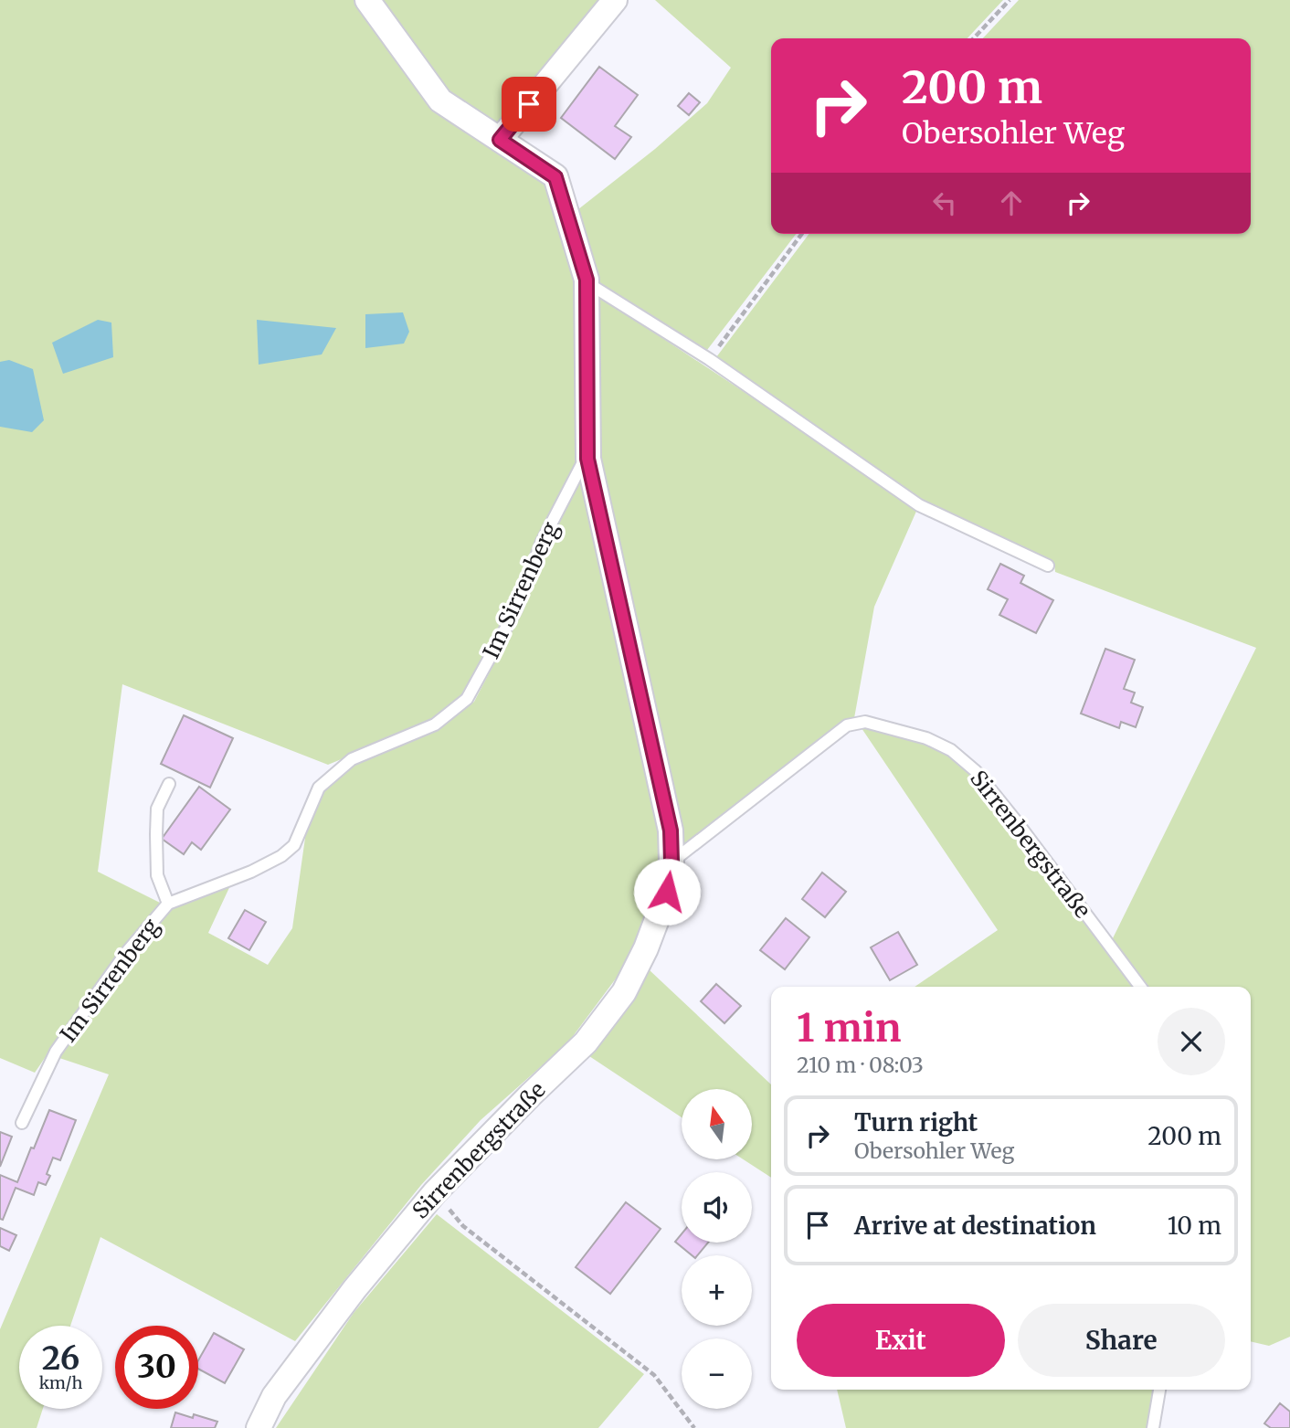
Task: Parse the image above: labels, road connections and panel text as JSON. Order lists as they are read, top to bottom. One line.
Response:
{"streets":{"street":["Sirrenbergstraße"],"lane":["Im Sirrenberg"]},"crossings":[["Im Sirrenberg","Sirrenbergstraße"]],"north":"top","page":{"turn":["200 m","Obersohler Weg"],"heading":["1 min","210 m · 08:03"],"map_buttons":["+","−"],"list":[{"name":"Turn right","note":"Obersohler Weg","value":"200 m"},{"name":"Arrive at destination","value":"10 m"}],"buttons":["Exit","Share"],"speed":"26 km/h","limit":"30"}}
